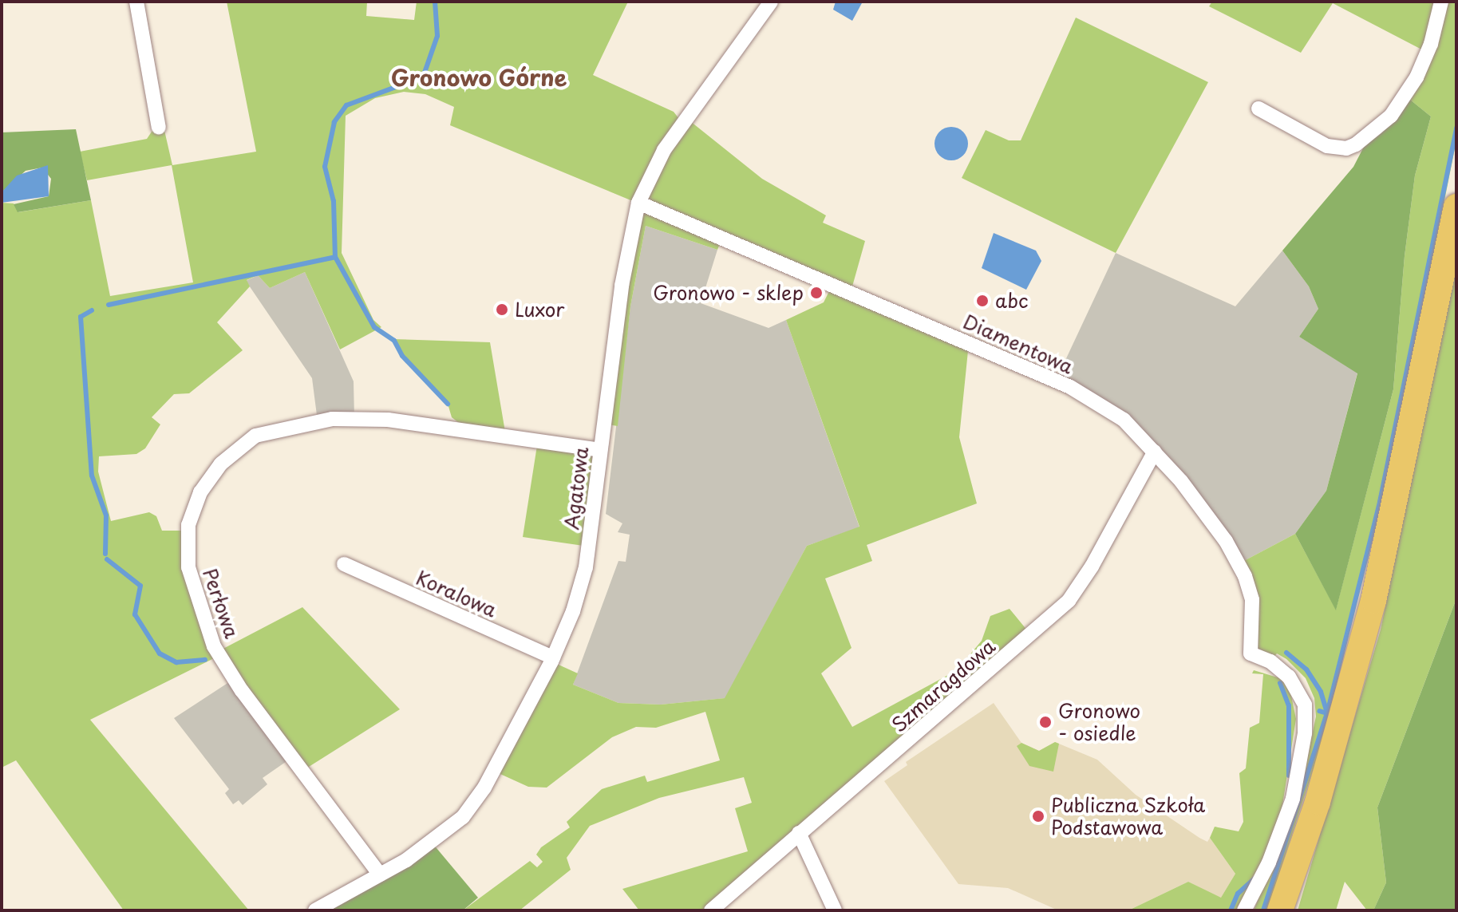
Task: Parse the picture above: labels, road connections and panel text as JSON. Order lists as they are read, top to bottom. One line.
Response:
{"streets":{"street":["Diamentowa","Agatowa","Koralowa","Perłowa","Szmaragdowa"]},"crossings":[["Diamentowa","Agatowa"],["Diamentowa","Szmaragdowa"],["Agatowa","Koralowa"],["Agatowa","Perłowa"]],"districts":["Gronowo Górne"],"places":["Gronowo - sklep","abc","Luxor","Gronowo - osiedle","Publiczna Szkoła Podstawowa"]}
